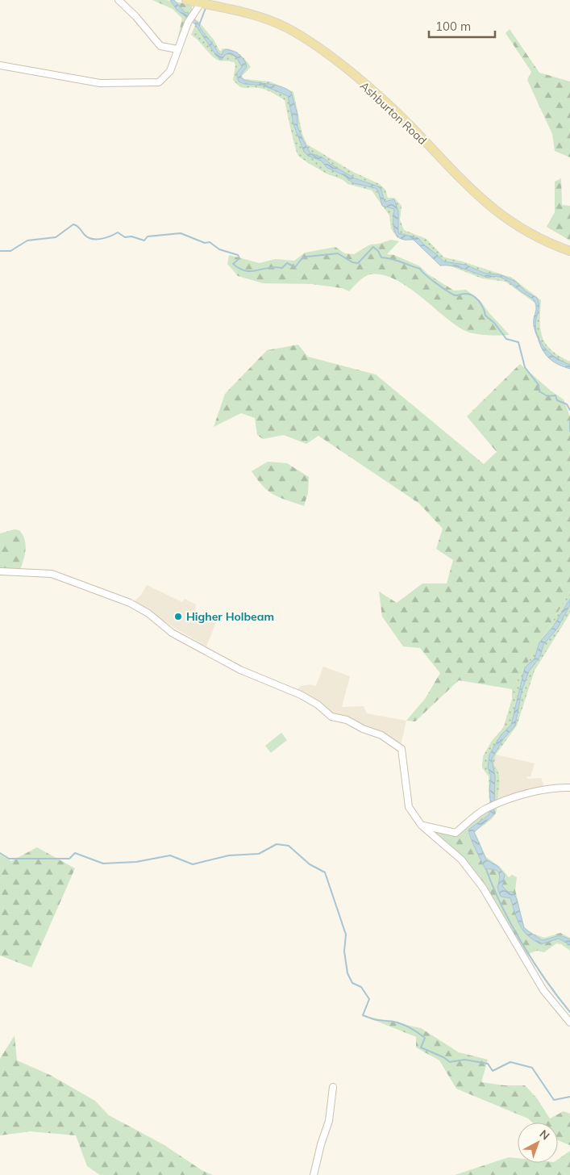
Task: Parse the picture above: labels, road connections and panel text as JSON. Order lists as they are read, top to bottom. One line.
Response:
{"streets":{"main road":["Ashburton Road"]},"places":["Higher Holbeam"],"scale_bar":"100 m","north":"top right"}
